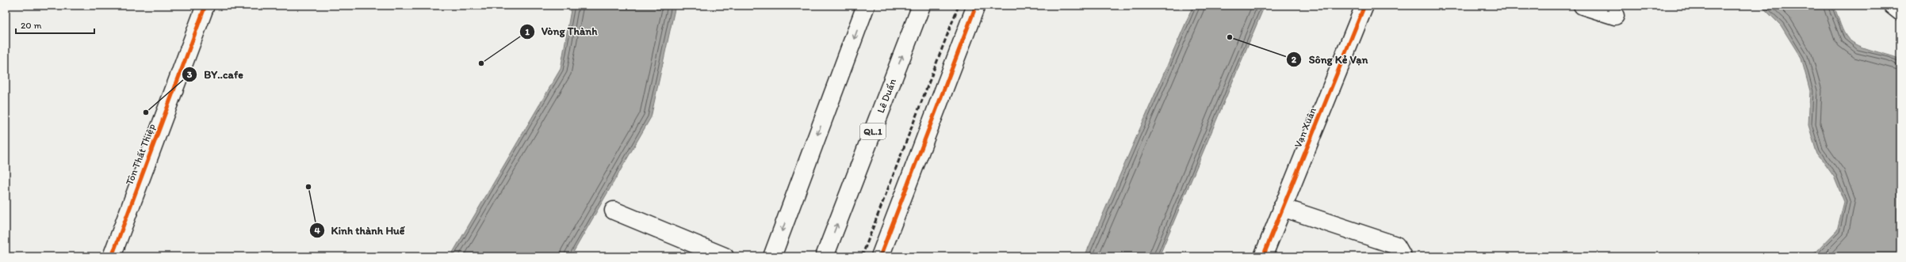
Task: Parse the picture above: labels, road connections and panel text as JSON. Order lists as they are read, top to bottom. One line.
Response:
{"streets":{"street":["Lê Duẩn","Vạn Xuân","QL.1","Tôn Thất Thiệp"]},"places":["Sông Kẻ Vạn","Vòng Thành","BY..cafe","Kinh thành Huế"],"scale_bar":"20 m"}
